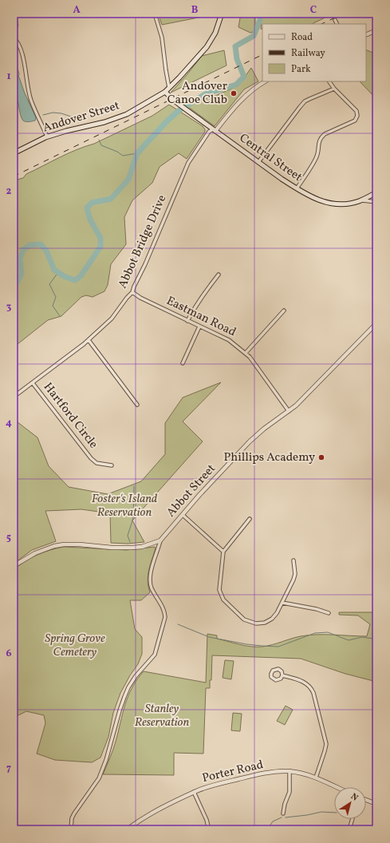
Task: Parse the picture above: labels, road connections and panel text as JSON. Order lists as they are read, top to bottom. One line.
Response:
{"streets":{"main road":["Andover Street","Central Street"],"street":["Abbot Bridge Drive","Eastman Road","Hartford Circle","Abbot Street","Porter Road"]},"crossings":[["Andover Street","Central Street"],["Central Street","Abbot Bridge Drive"],["Abbot Bridge Drive","Eastman Road"],["Abbot Bridge Drive","Hartford Circle"],["Eastman Road","Abbot Street"]],"parks":["Foster's Island Reservation","Spring Grove Cemetery","Stanley Reservation"],"places":["Andover Canoe Club","Phillips Academy"],"legend":["Road","Railway","Park"],"north":"top right","grid":{"columns":["A","B","C"],"rows":["1","2","3","4","5","6","7"]}}
